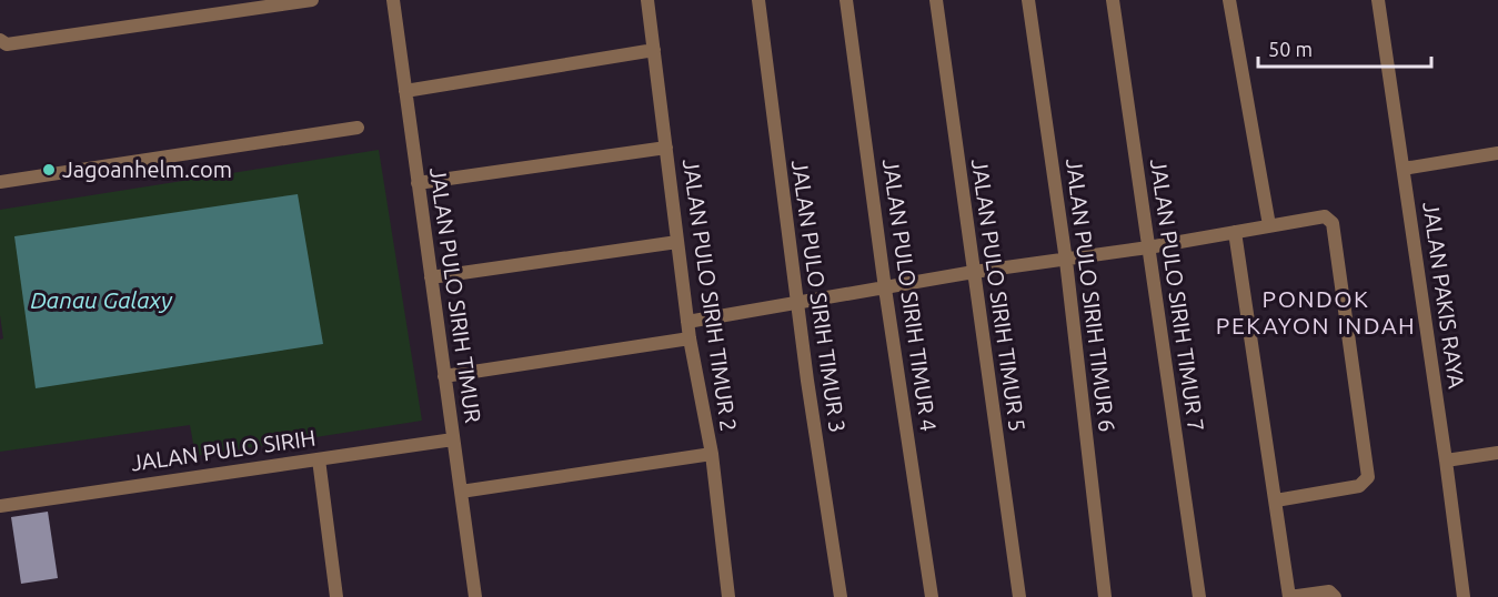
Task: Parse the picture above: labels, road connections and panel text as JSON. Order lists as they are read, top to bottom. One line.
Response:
{"streets":{"street":["JALAN PULO SIRIH TIMUR","JALAN PULO SIRIH TIMUR 2","JALAN PULO SIRIH TIMUR 4","JALAN PULO SIRIH TIMUR 5","JALAN PULO SIRIH TIMUR 6","JALAN PULO SIRIH TIMUR 7","JALAN PAKIS RAYA","JALAN PULO SIRIH TIMUR 3","JALAN PULO SIRIH"]},"crossings":[["JALAN PULO SIRIH TIMUR","JALAN PULO SIRIH"]],"districts":["PONDOK PEKAYON INDAH"],"water":["Danau Galaxy"],"places":["Jagoanhelm.com"],"scale_bar":"50 m"}
